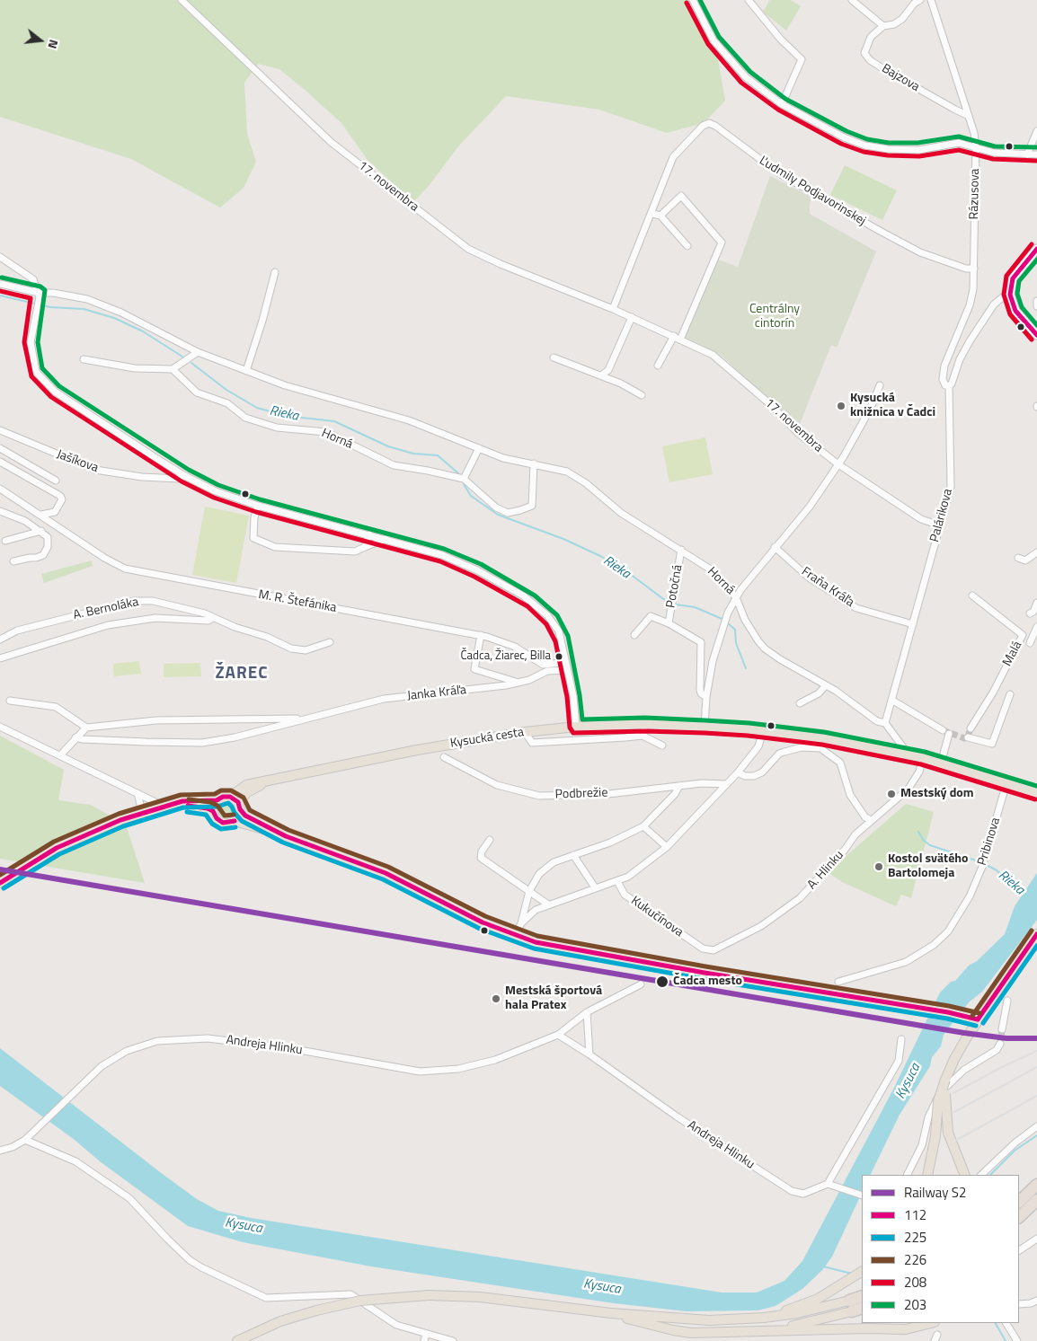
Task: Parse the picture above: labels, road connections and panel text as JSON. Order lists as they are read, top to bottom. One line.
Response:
{"streets":{"main road":["Kysucká cesta"],"street":["Bajzova","17. novembra","Ľudmily Podjavorinskej","Rázusova","Horná","Jašíkova","Palárikova","Potočná","Fraňa Kráľa","M. R. Štefánika","A. Bernoláka","Malá","Janka Kráľa","Podbrežie","Pribinova","A. Hlinku","Kukučínova","Andreja Hlinku"]},"crossings":[["Bajzova","Rázusova"],["17. novembra","Ľudmily Podjavorinskej"],["17. novembra","Palárikova"],["Ľudmily Podjavorinskej","Rázusova"],["Rázusova","Palárikova"],["Horná","Palárikova"],["Horná","Potočná"],["Palárikova","Fraňa Kráľa"],["Kysucká cesta","Pribinova"],["Kysucká cesta","A. Hlinku"],["A. Hlinku","Kukučínova"]],"districts":["ŽAREC"],"water":["Rieka","Kysuca"],"parks":["Centrálny cintorín"],"places":["Kysucká knižnica v Čadci","Čadca, Žiarec, Billa","Mestský dom","Kostol svätého Bartolomeja","Čadca mesto","Mestská športová hala Pratex"],"lines":["transit line 203","transit line 208","transit line 112","transit line 226","transit line 225","rail line S2"],"legend":["Railway S2","112","225","226","208","203"],"north":"right"}
